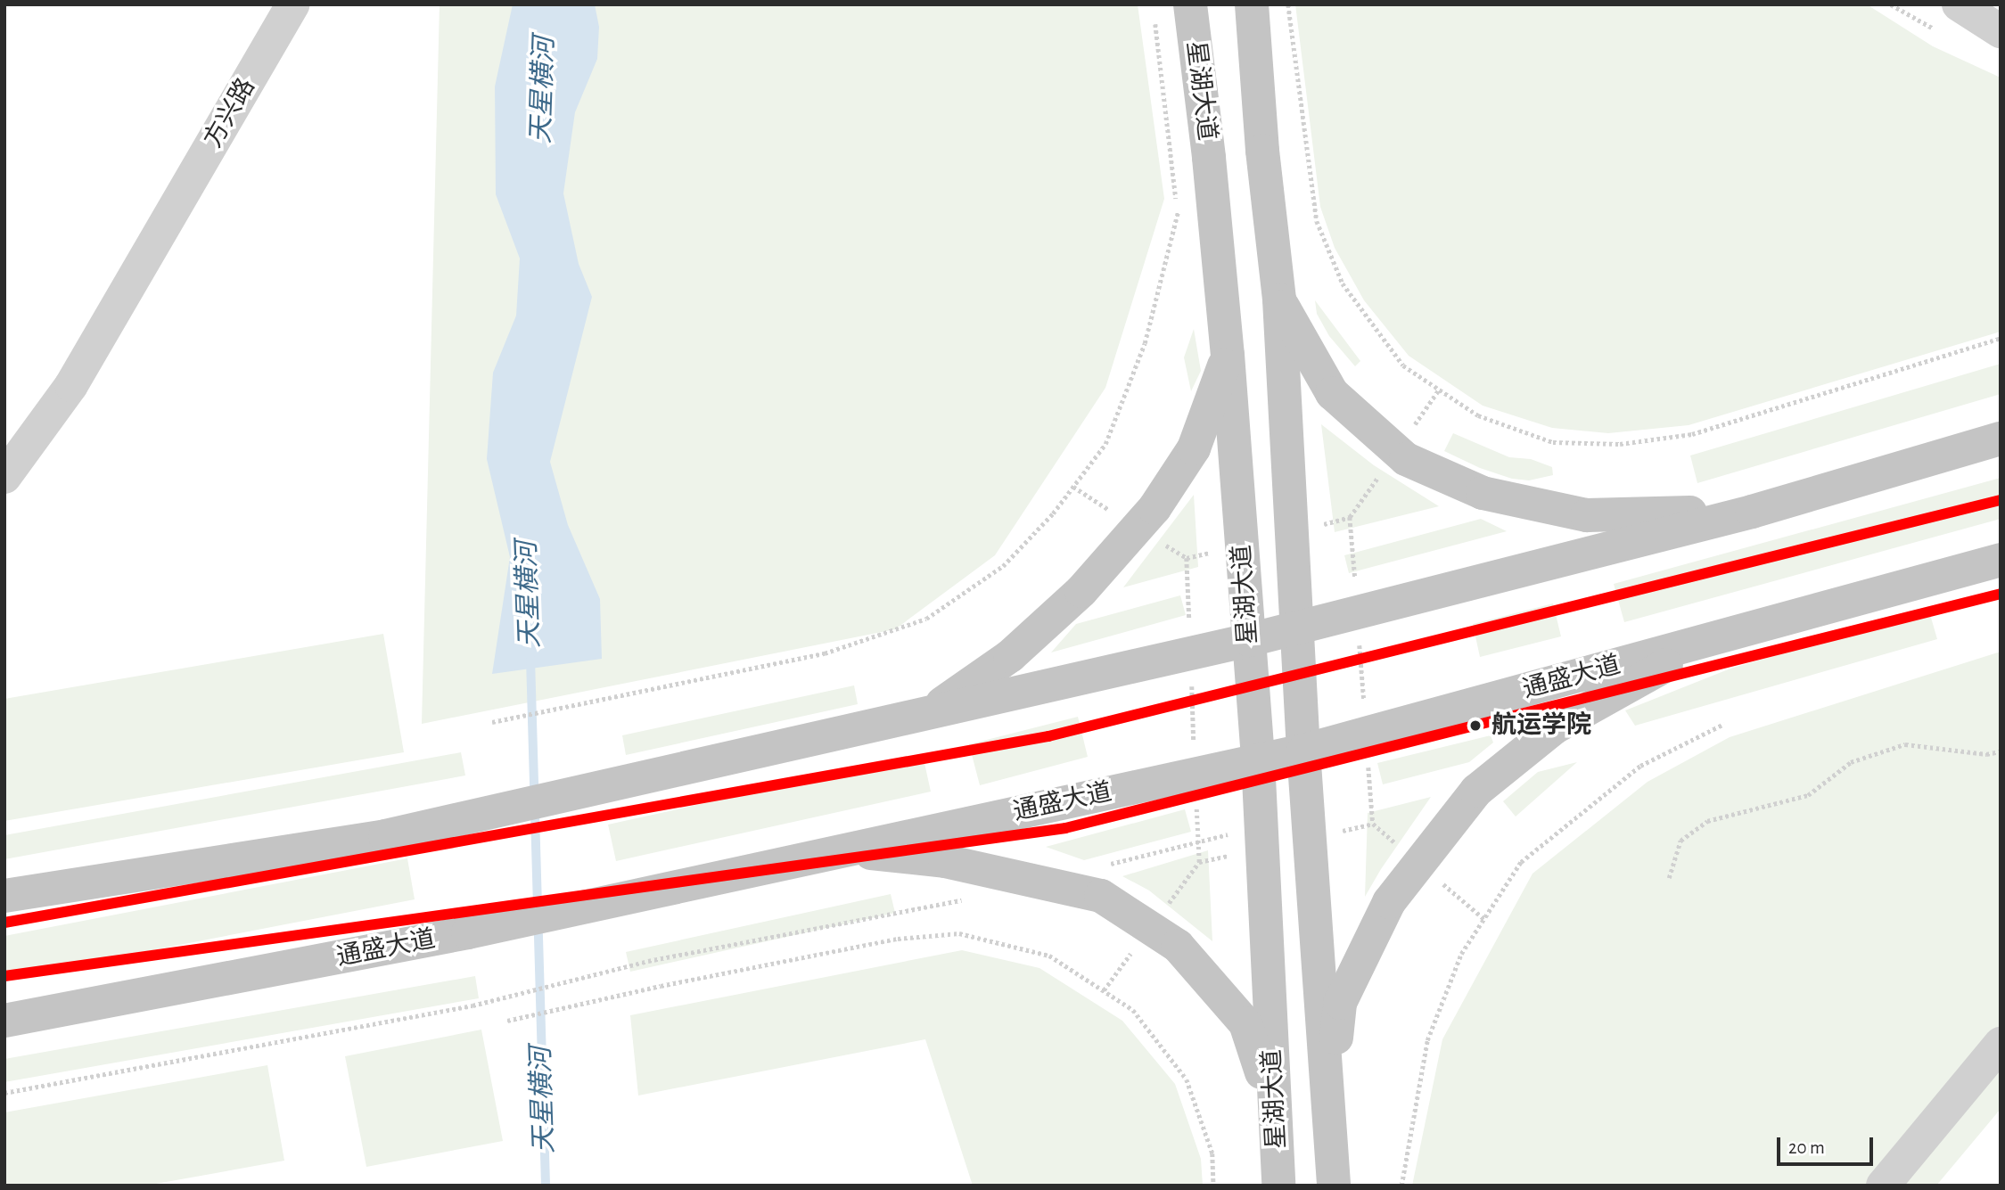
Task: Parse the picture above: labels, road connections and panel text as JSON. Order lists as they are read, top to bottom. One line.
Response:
{"streets":{"main road":["星湖大道","通盛大道"],"street":["方兴路"]},"crossings":[["星湖大道","通盛大道"]],"water":["天星横河"],"places":["航运学院"],"scale_bar":"20 m"}
